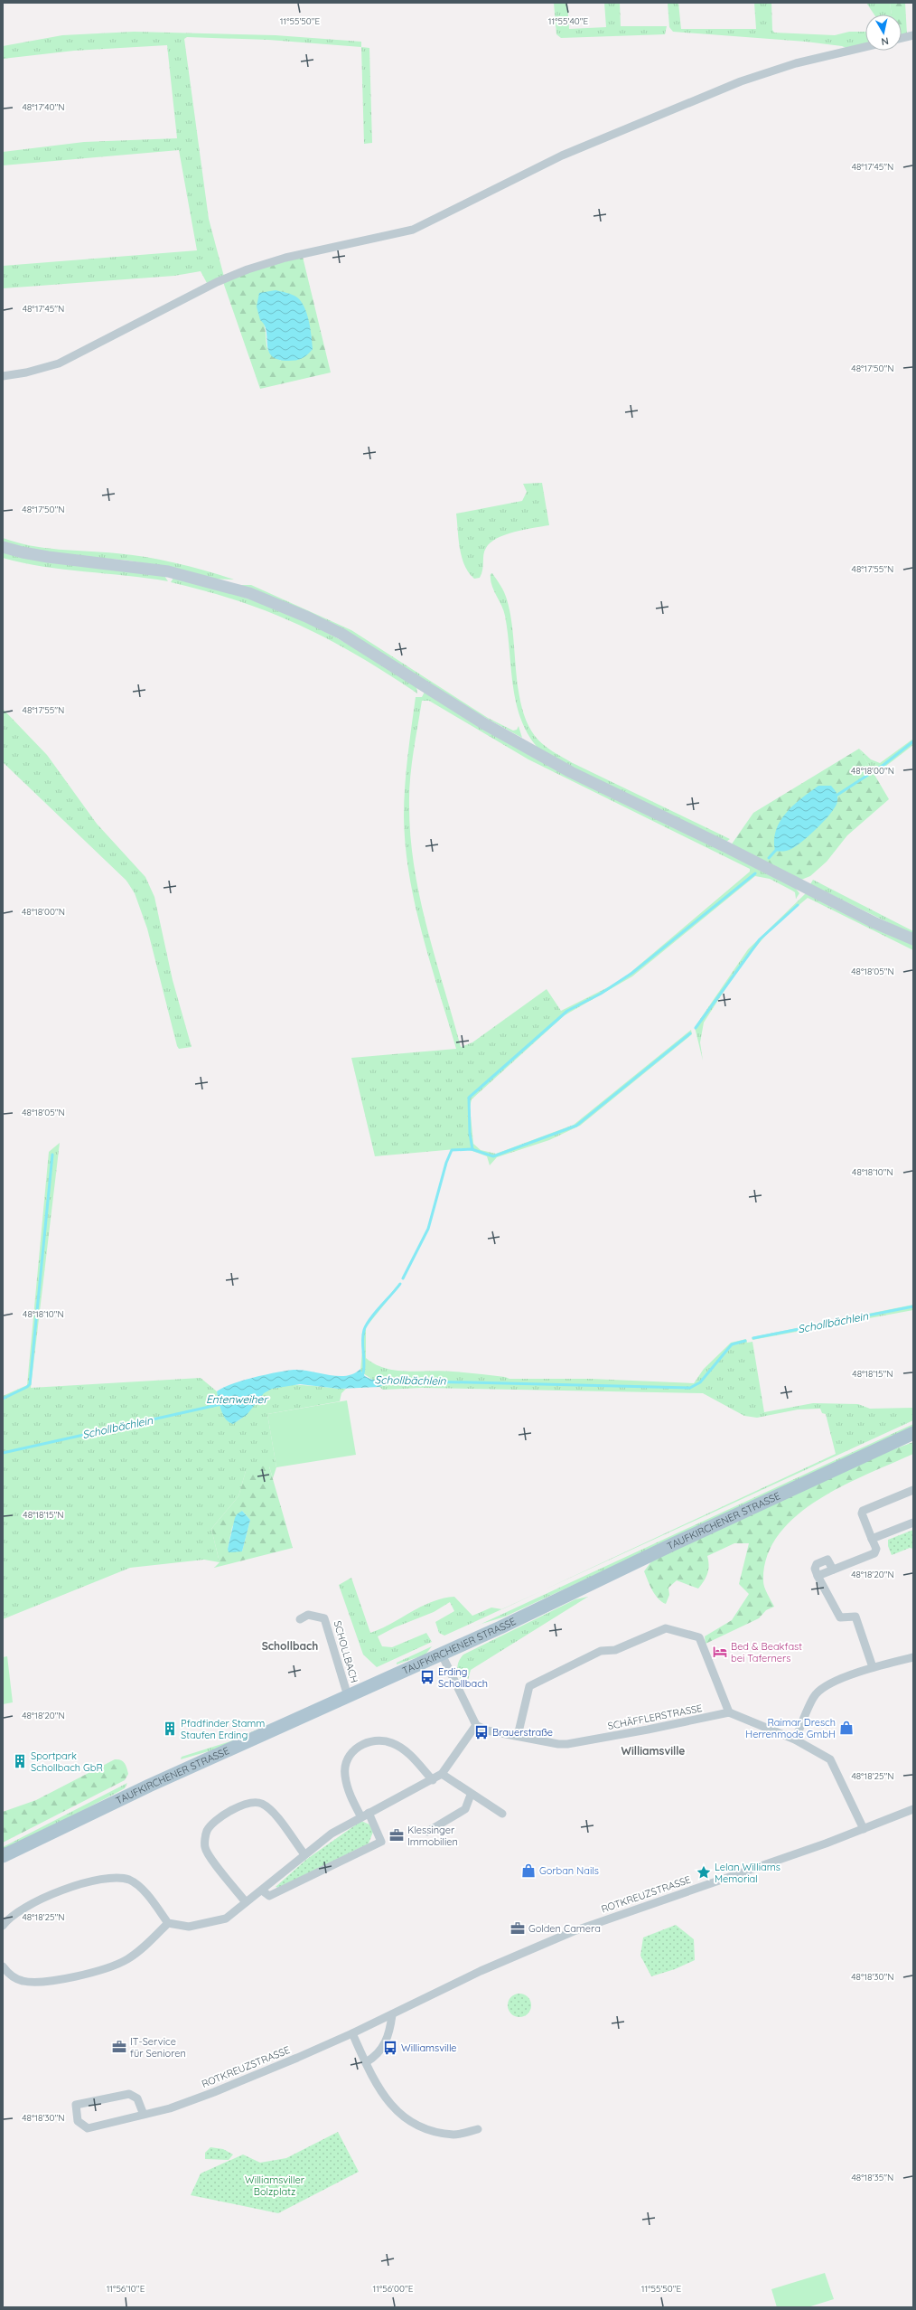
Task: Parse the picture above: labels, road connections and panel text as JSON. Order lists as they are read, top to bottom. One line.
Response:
{"streets":{"main road":["TAUFKIRCHENER STRASSE"],"street":["SCHOLLBACH","SCHÄFFLERSTRASSE","ROTKREUZSTRASSE"]},"crossings":[["TAUFKIRCHENER STRASSE","SCHOLLBACH"]],"districts":["Schollbach","Williamsville"],"water":["Schollbächlein","Entenweiher"],"parks":["Williamsviller Bolzplatz"],"places":{"hotel":["Bed & Beakfast bei Taferners"],"bus stop":["Erding Schollbach","Brauerstraße","Williamsville"],"shop":["Raimar Dresch Herrenmode GmbH","Gorban Nails"],"building":["Pfadfinder Stamm Staufen Erding","Sportpark Schollbach GbR"],"office":["Klessinger Immobilien","Golden Camera","IT-Service für Senioren"],"place":["Lelan Williams Memorial"]},"north":"bottom","coordinates":["11°55'50\"E","11°55'40\"E","48°17'40\"N","48°17'45\"N","48°17'50\"N","48°17'55\"N","48°18'00\"N","48°18'05\"N","48°18'10\"N","48°18'15\"N","48°18'20\"N","48°18'25\"N","48°18'30\"N","48°18'35\"N","11°56'10\"E","11°56'00\"E"]}
